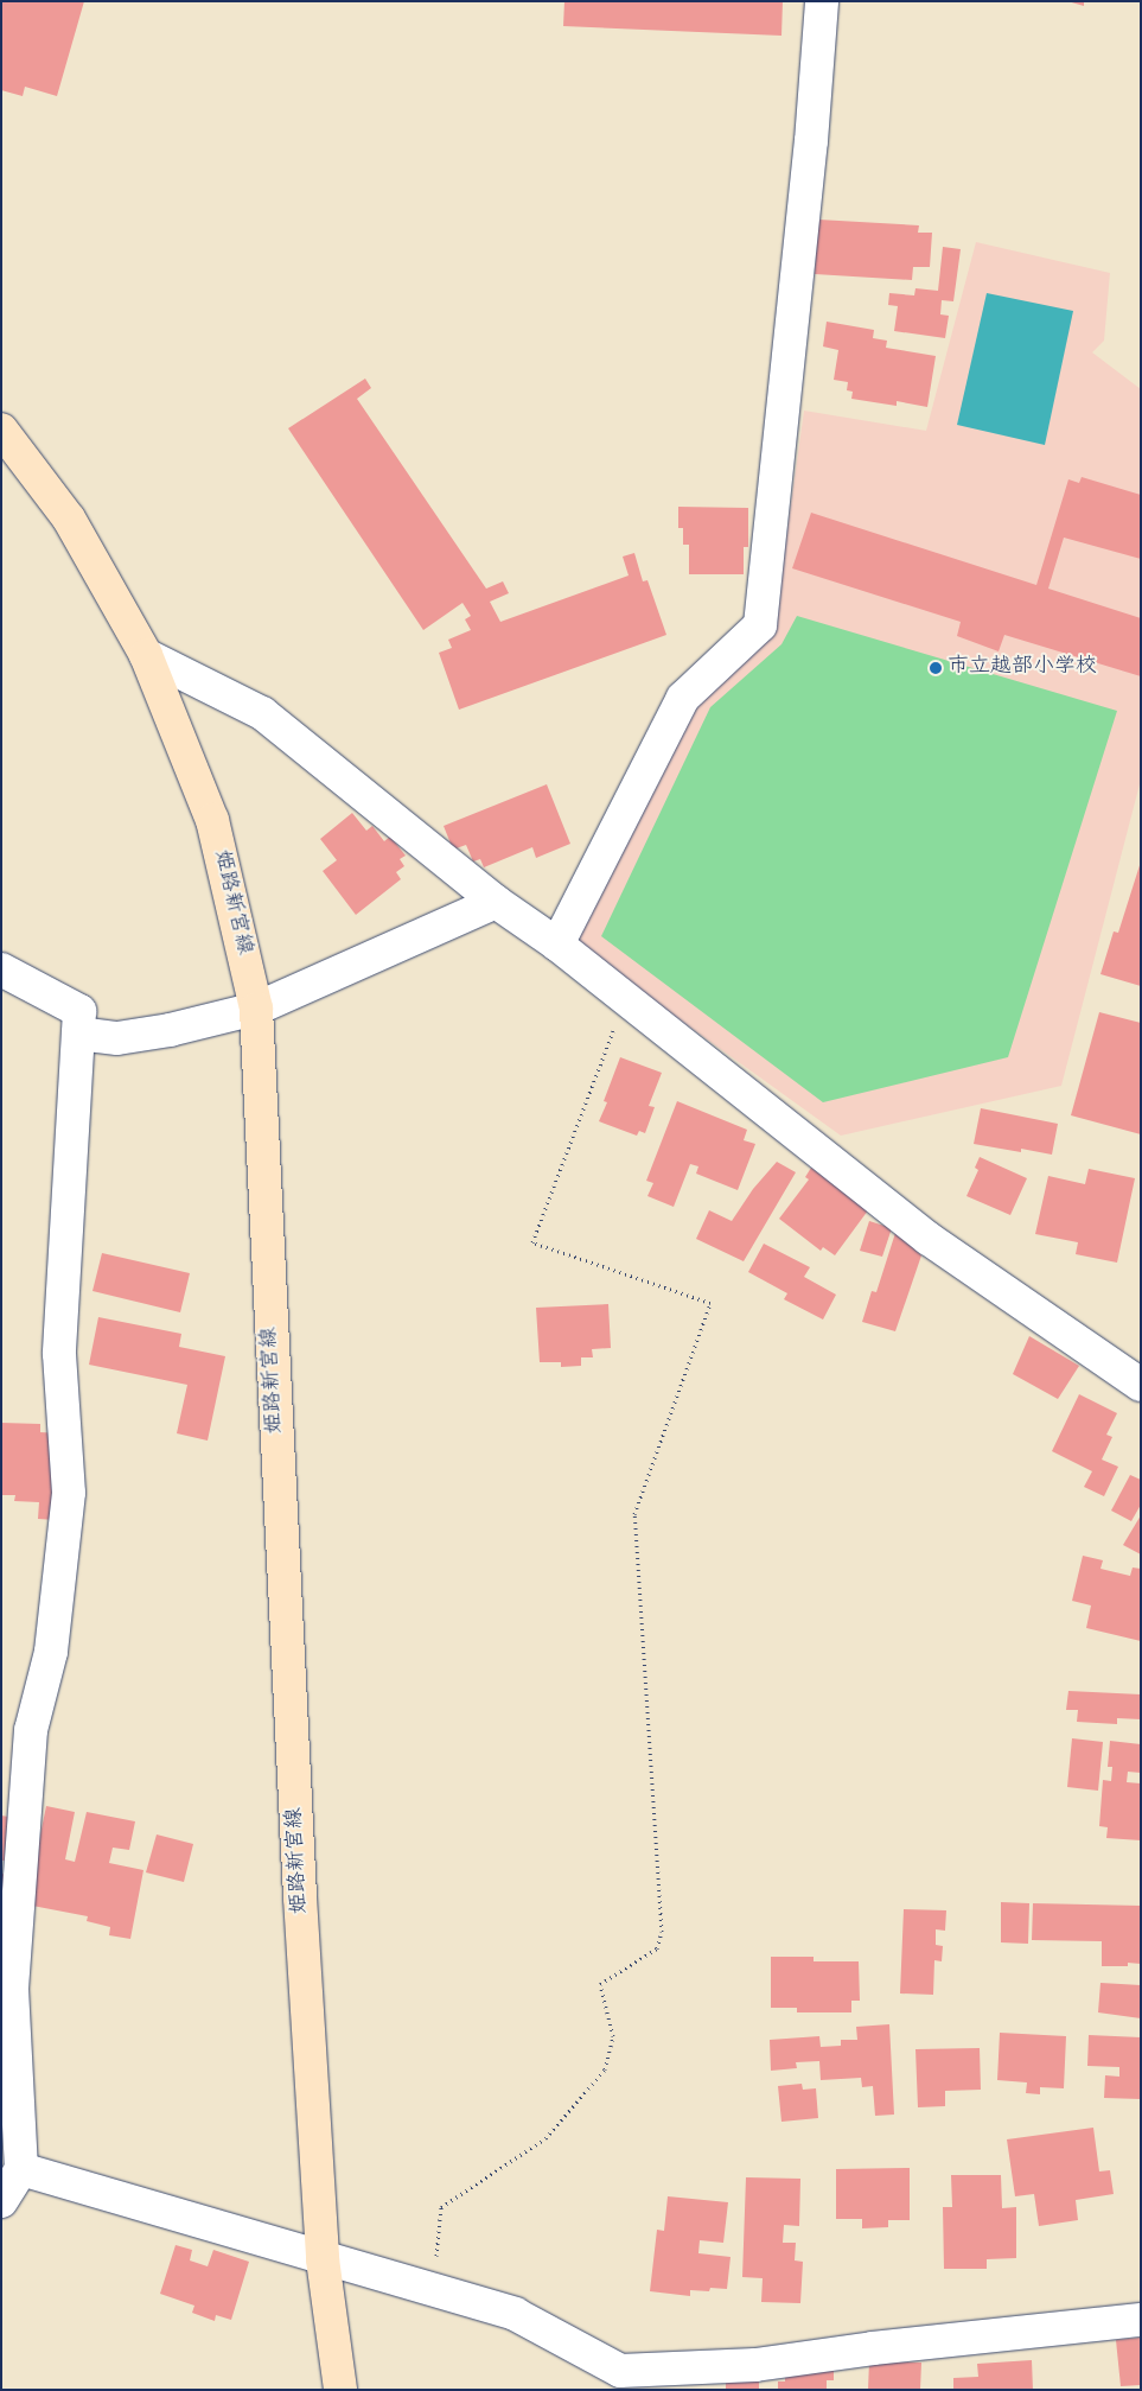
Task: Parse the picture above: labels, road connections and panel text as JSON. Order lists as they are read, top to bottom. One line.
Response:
{"streets":{"main road":["姫路新宮線"]},"places":["市立越部小学校"]}
